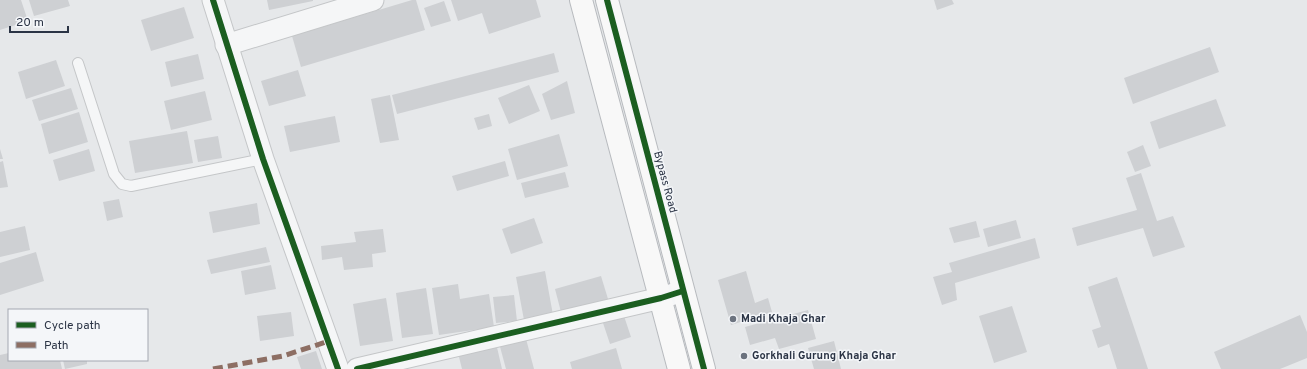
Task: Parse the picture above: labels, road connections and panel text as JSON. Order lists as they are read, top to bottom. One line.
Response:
{"streets":{"highway":["Bypass Road"]},"places":["Madi Khaja Ghar","Gorkhali Gurung Khaja Ghar"],"legend":["Cycle path","Path"],"scale_bar":"20 m"}
